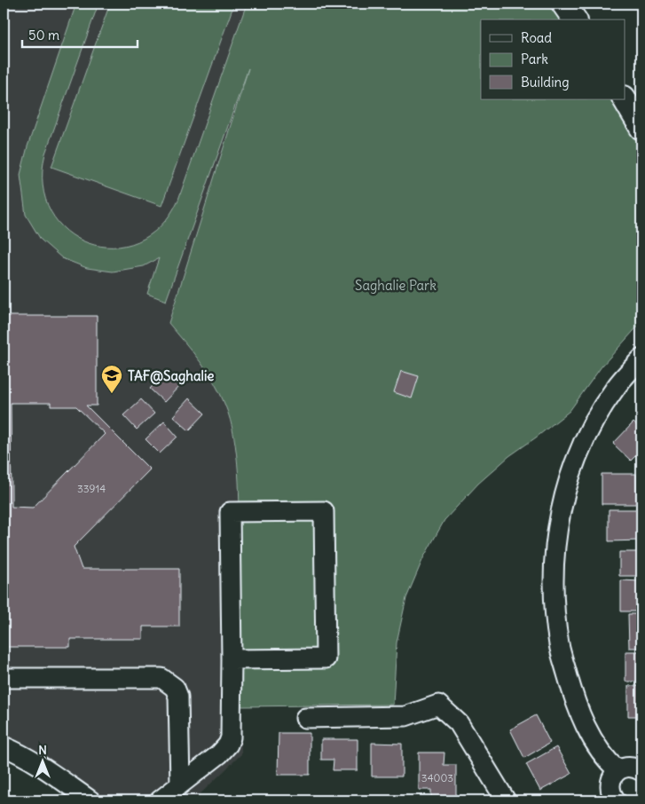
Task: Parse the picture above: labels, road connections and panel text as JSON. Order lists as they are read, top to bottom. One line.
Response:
{"parks":["Saghalie Park"],"places":{"school or university":["TAF@Saghalie"]},"house_numbers":["33914","34003"],"legend":["Road","Park","Building"],"scale_bar":"50 m","north":"top"}
